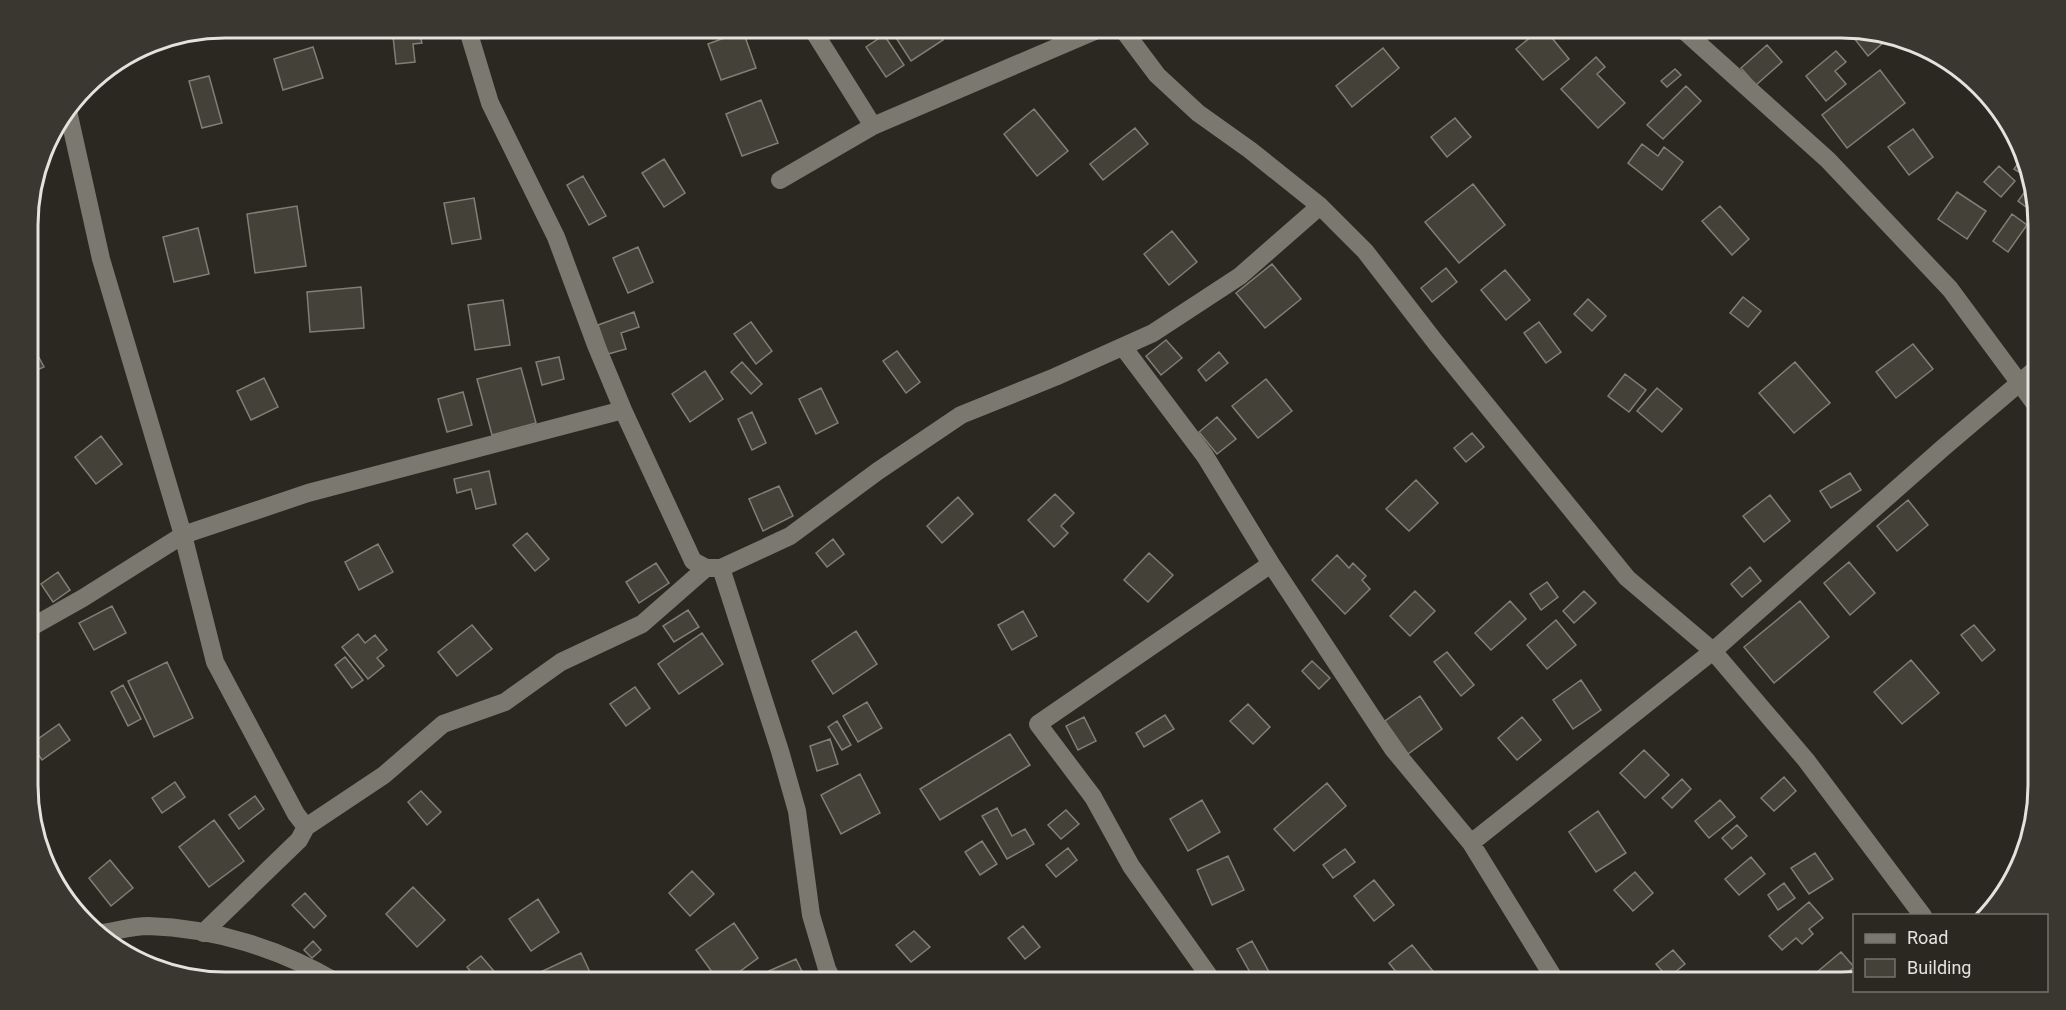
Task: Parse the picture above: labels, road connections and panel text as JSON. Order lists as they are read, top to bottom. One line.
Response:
{"legend":["Road","Building"]}
